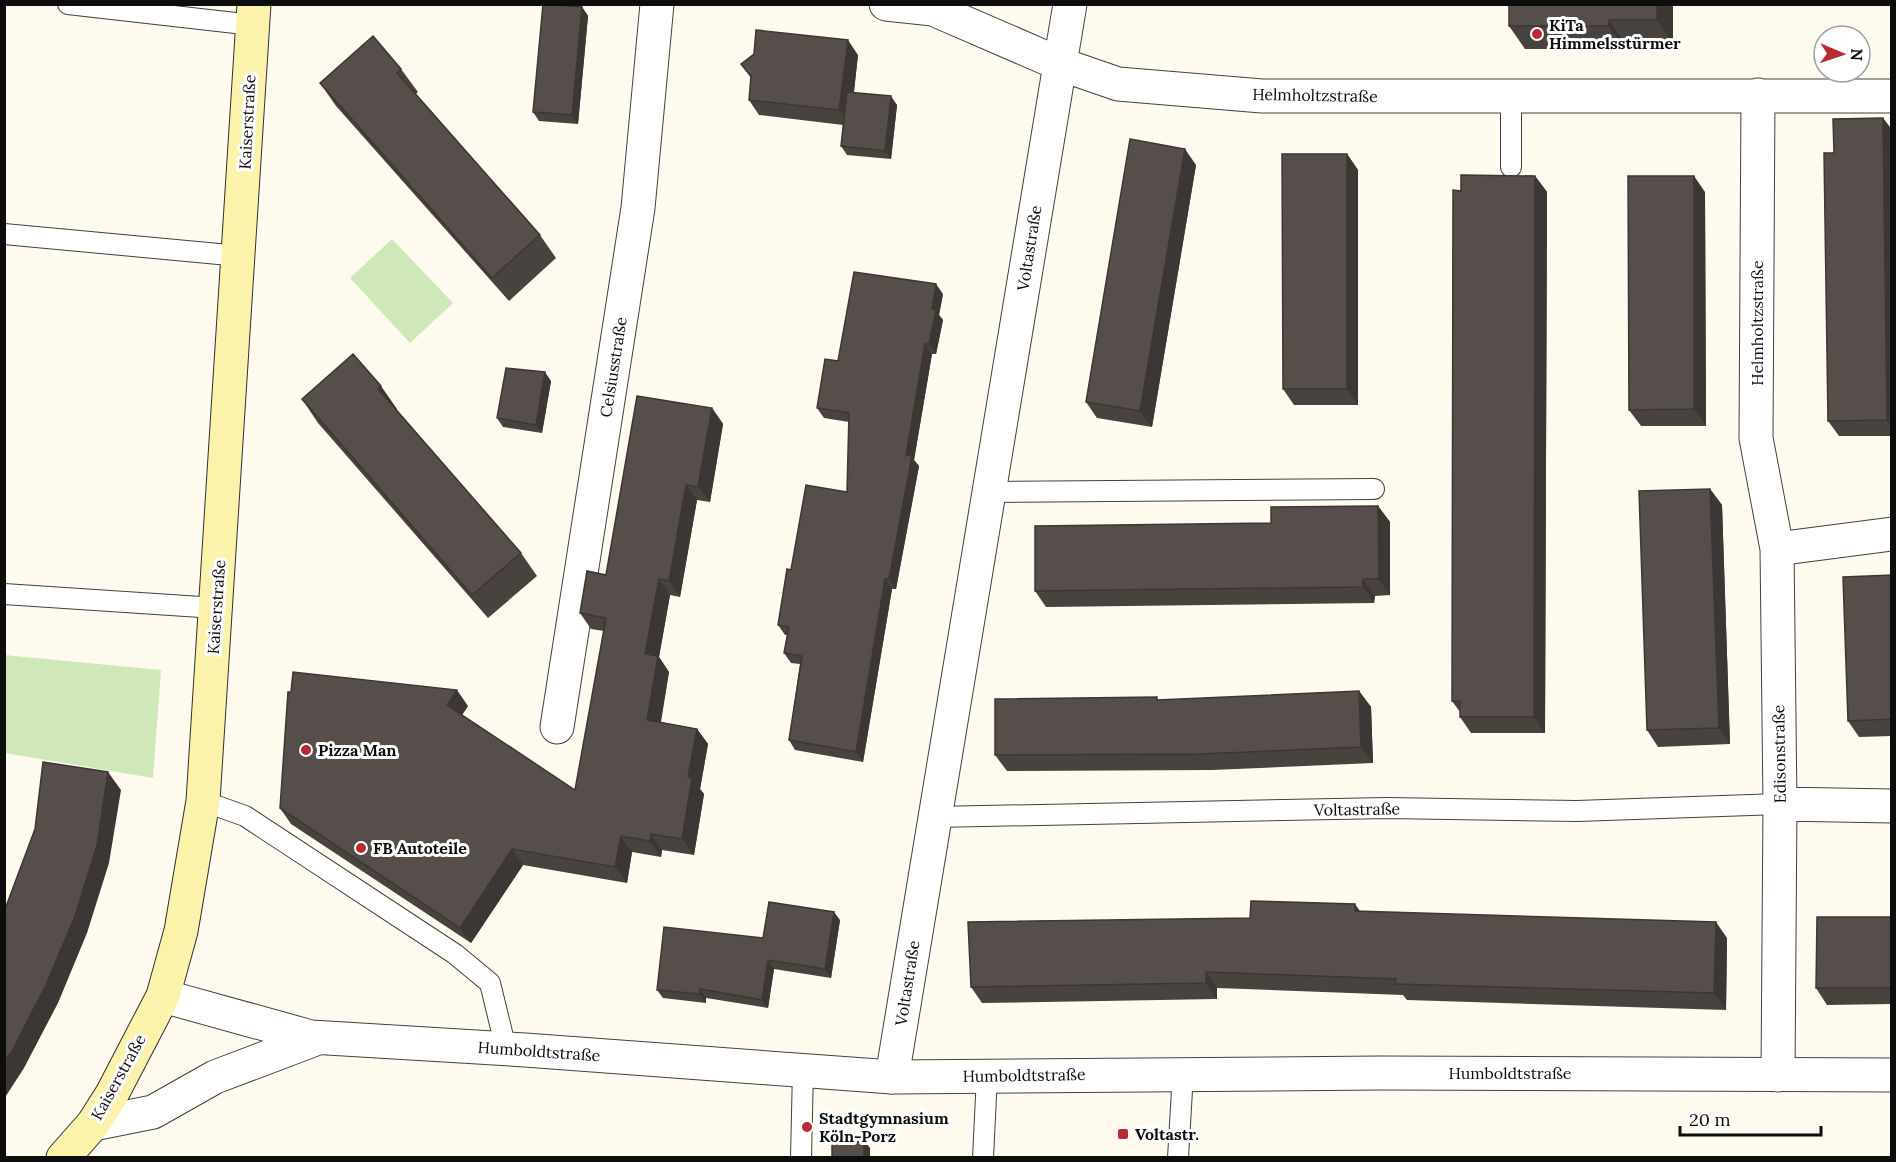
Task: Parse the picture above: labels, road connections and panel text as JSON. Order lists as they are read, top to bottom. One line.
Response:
{"streets":{"main road":["Kaiserstraße"],"street":["Helmholtzstraße","Voltastraße","Celsiusstraße","Edisonstraße","Humboldtstraße"]},"crossings":[["Helmholtzstraße","Voltastraße"],["Helmholtzstraße","Edisonstraße"],["Kaiserstraße","Humboldtstraße"],["Voltastraße","Edisonstraße"],["Voltastraße","Humboldtstraße"],["Edisonstraße","Humboldtstraße"]],"places":{"other":["KiTa Himmelsstürmer","Pizza Man","FB Autoteile","Stadtgymnasium Köln-Porz"],"transit":["Voltastr."]},"scale_bar":"20 m","north":"right"}
